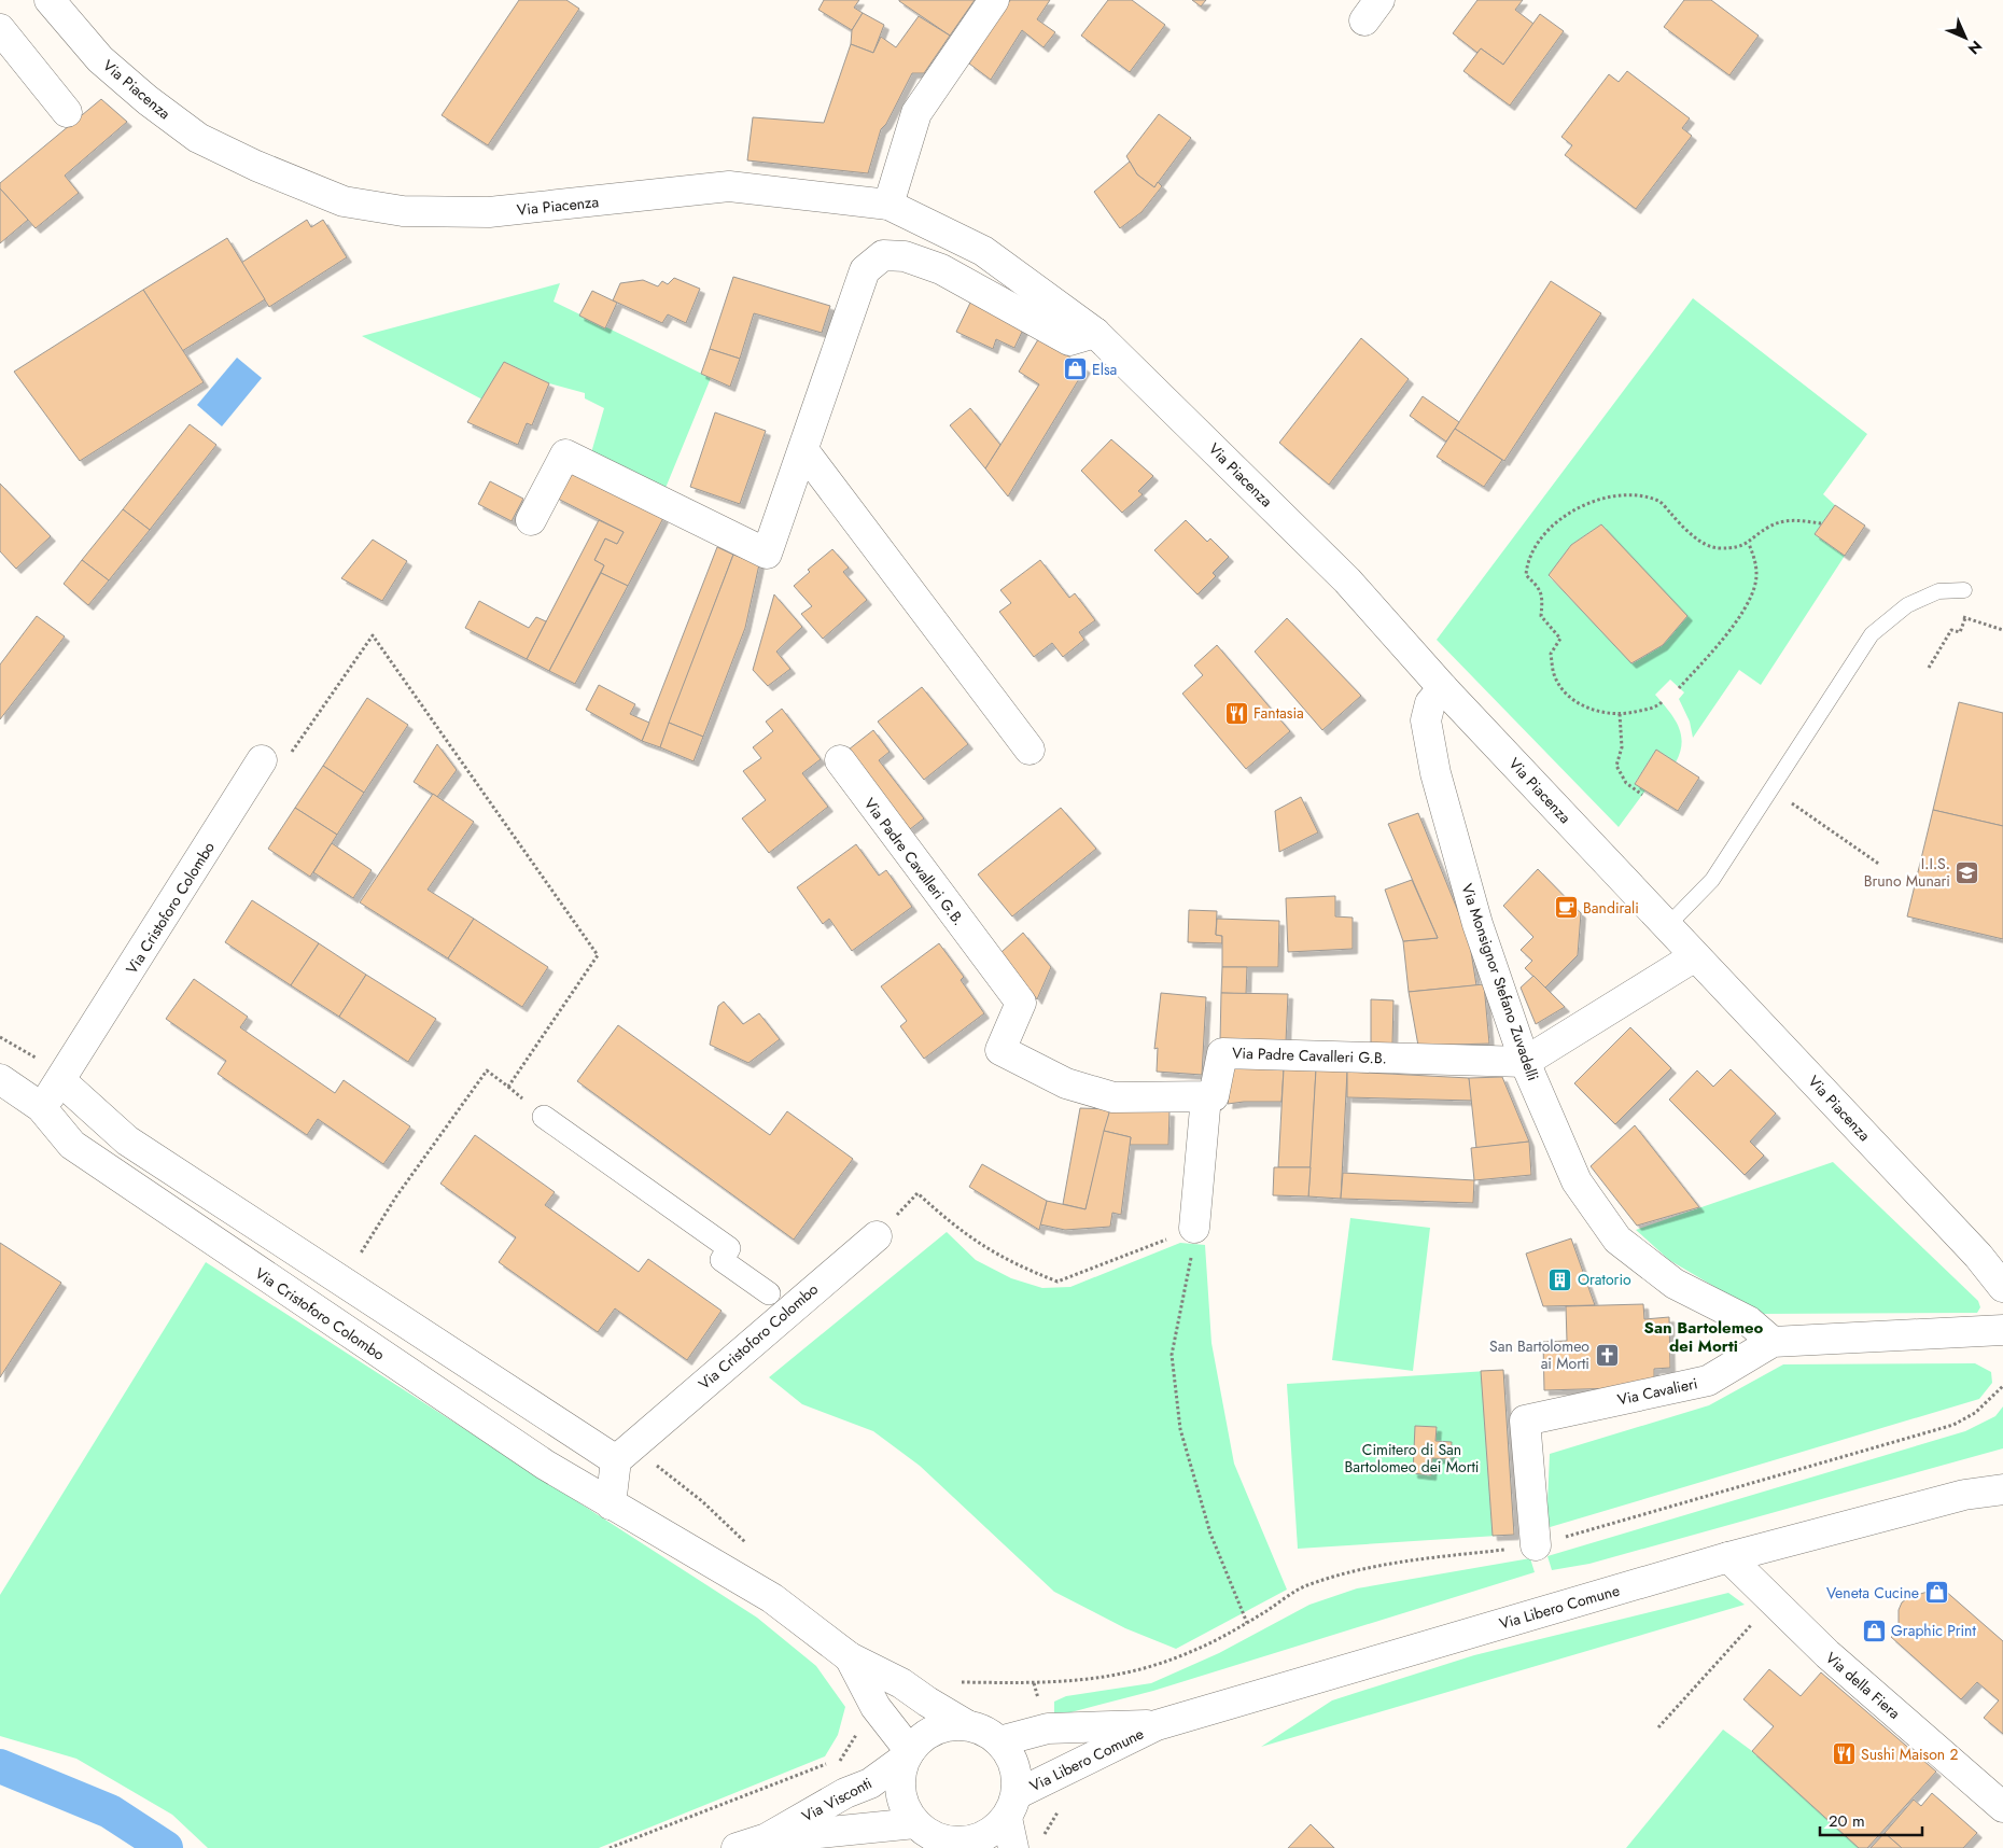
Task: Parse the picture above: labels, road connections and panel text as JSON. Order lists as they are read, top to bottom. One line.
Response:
{"streets":{"street":["Via Piacenza","Via Padre Cavalleri G.B.","Via Cristoforo Colombo","Via Monsignor Stefano Zuvadelli","Via Cavalieri","Via Libero Comune","Via della Fiera","Via Visconti"]},"crossings":[["Via Piacenza","Via Monsignor Stefano Zuvadelli"],["Via Padre Cavalleri G.B.","Via Monsignor Stefano Zuvadelli"],["Via Cristoforo Colombo","Via Libero Comune"],["Via Cristoforo Colombo","Via Visconti"],["Via Monsignor Stefano Zuvadelli","Via Cavalieri"],["Via Libero Comune","Via della Fiera"],["Via Libero Comune","Via Visconti"]],"districts":["San Bartolemeo dei Morti"],"parks":["Cimitero di San Bartolomeo dei Morti"],"places":{"shop":["Elsa","Veneta Cucine","Graphic Print"],"restaurant":["Fantasia","Sushi Maison 2"],"school or university":["I.I.S. Bruno Munari"],"cafe":["Bandirali"],"building":["Oratorio"],"church":["San Bartolomeo ai Morti"]},"scale_bar":"20 m","north":"bottom right"}
